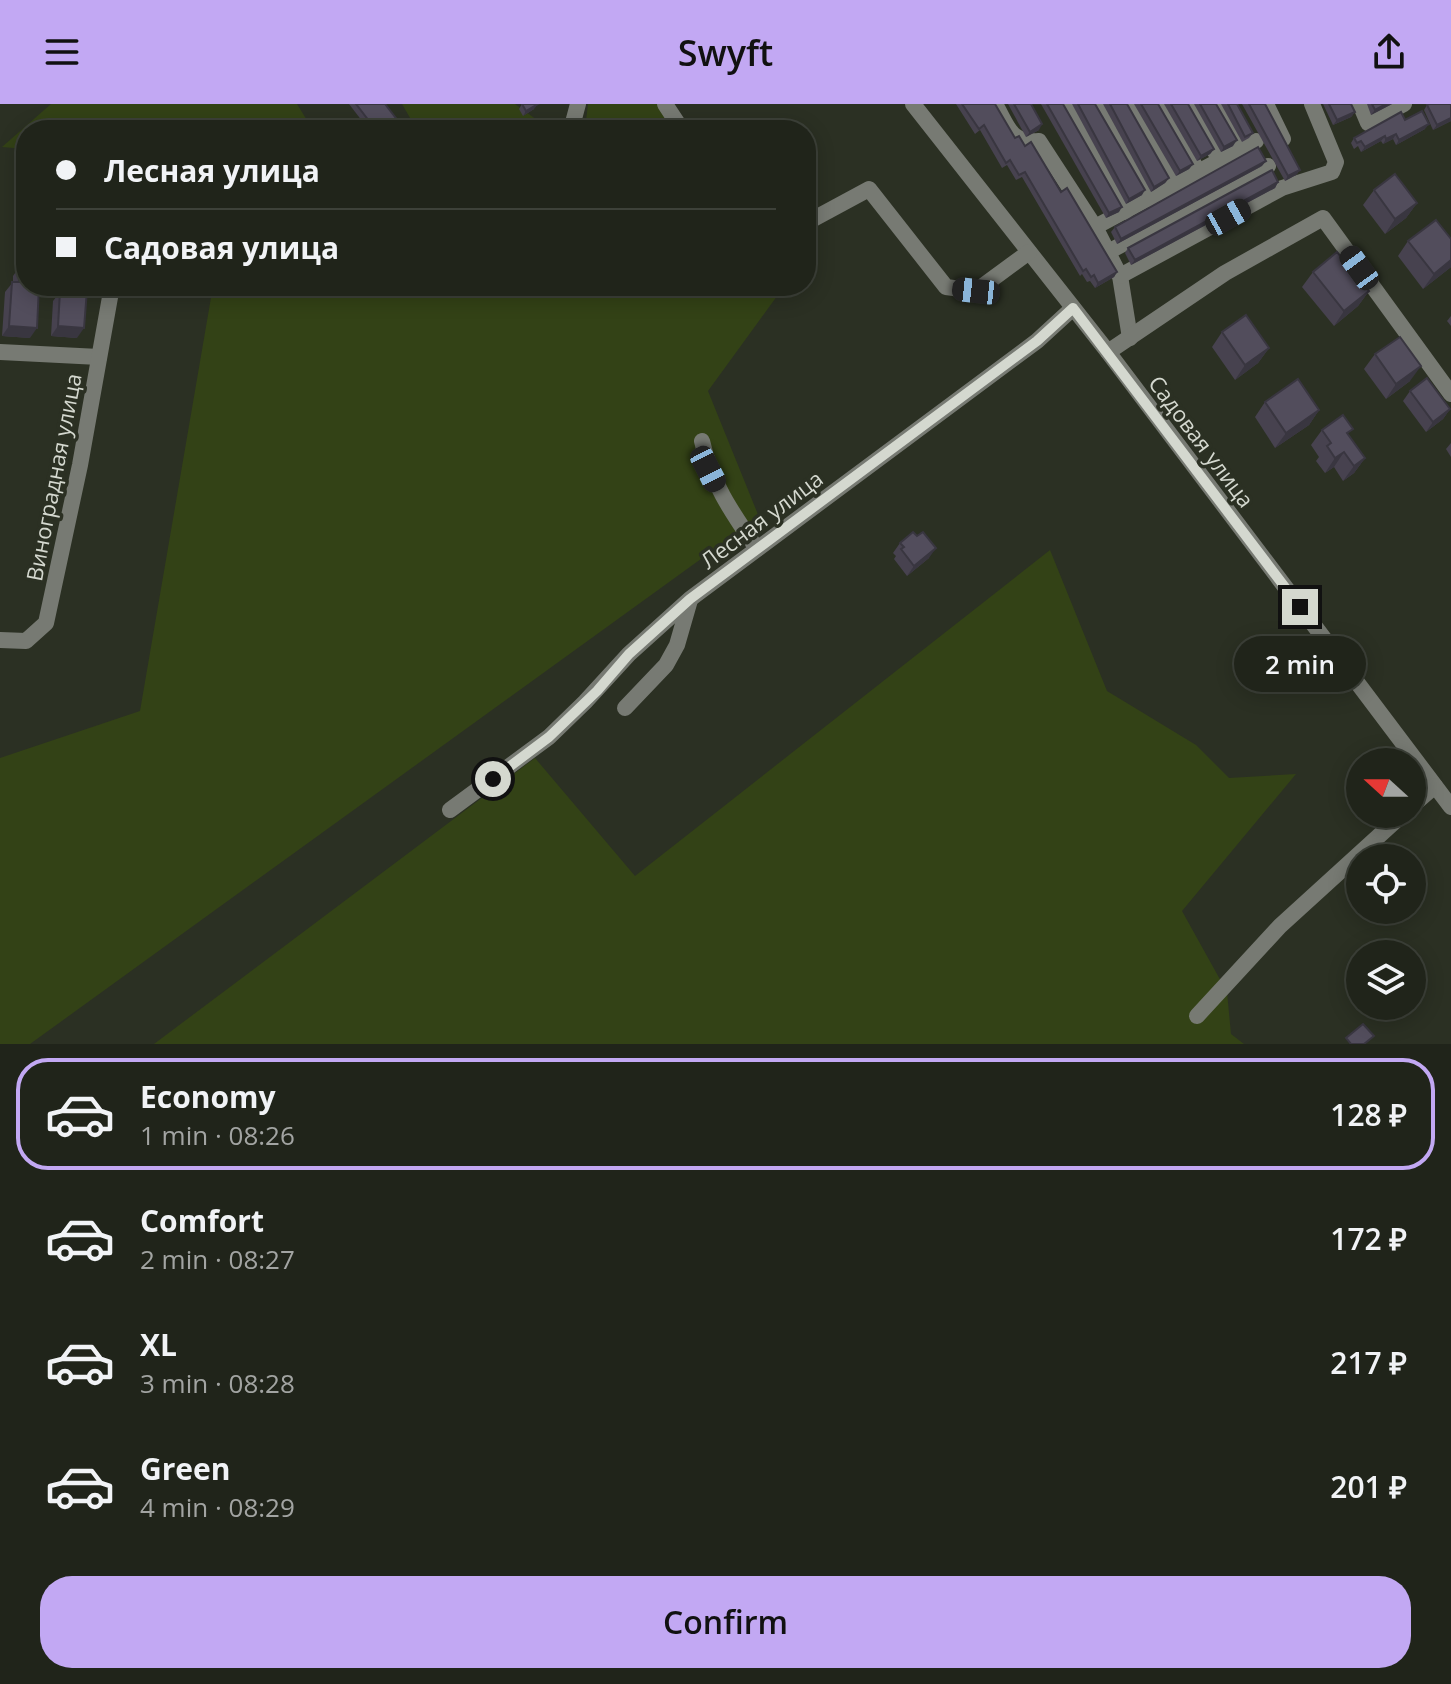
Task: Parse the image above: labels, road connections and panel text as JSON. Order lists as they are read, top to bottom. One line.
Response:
{"streets":{"street":["Садовая улица","Виноградная улица","Лесная улица"]},"crossings":[["Садовая улица","Лесная улица"]],"north":"left","page":{"header":"Swyft","banner":["Лесная улица","Садовая улица"],"bubble":"2 min","list":[{"name":"Economy","note":"1 min · 08:26","value":"128 ₽"},{"name":"Comfort","note":"2 min · 08:27","value":"172 ₽"},{"name":"XL","note":"3 min · 08:28","value":"217 ₽"},{"name":"Green","note":"4 min · 08:29","value":"201 ₽"}],"buttons":"Confirm"}}
